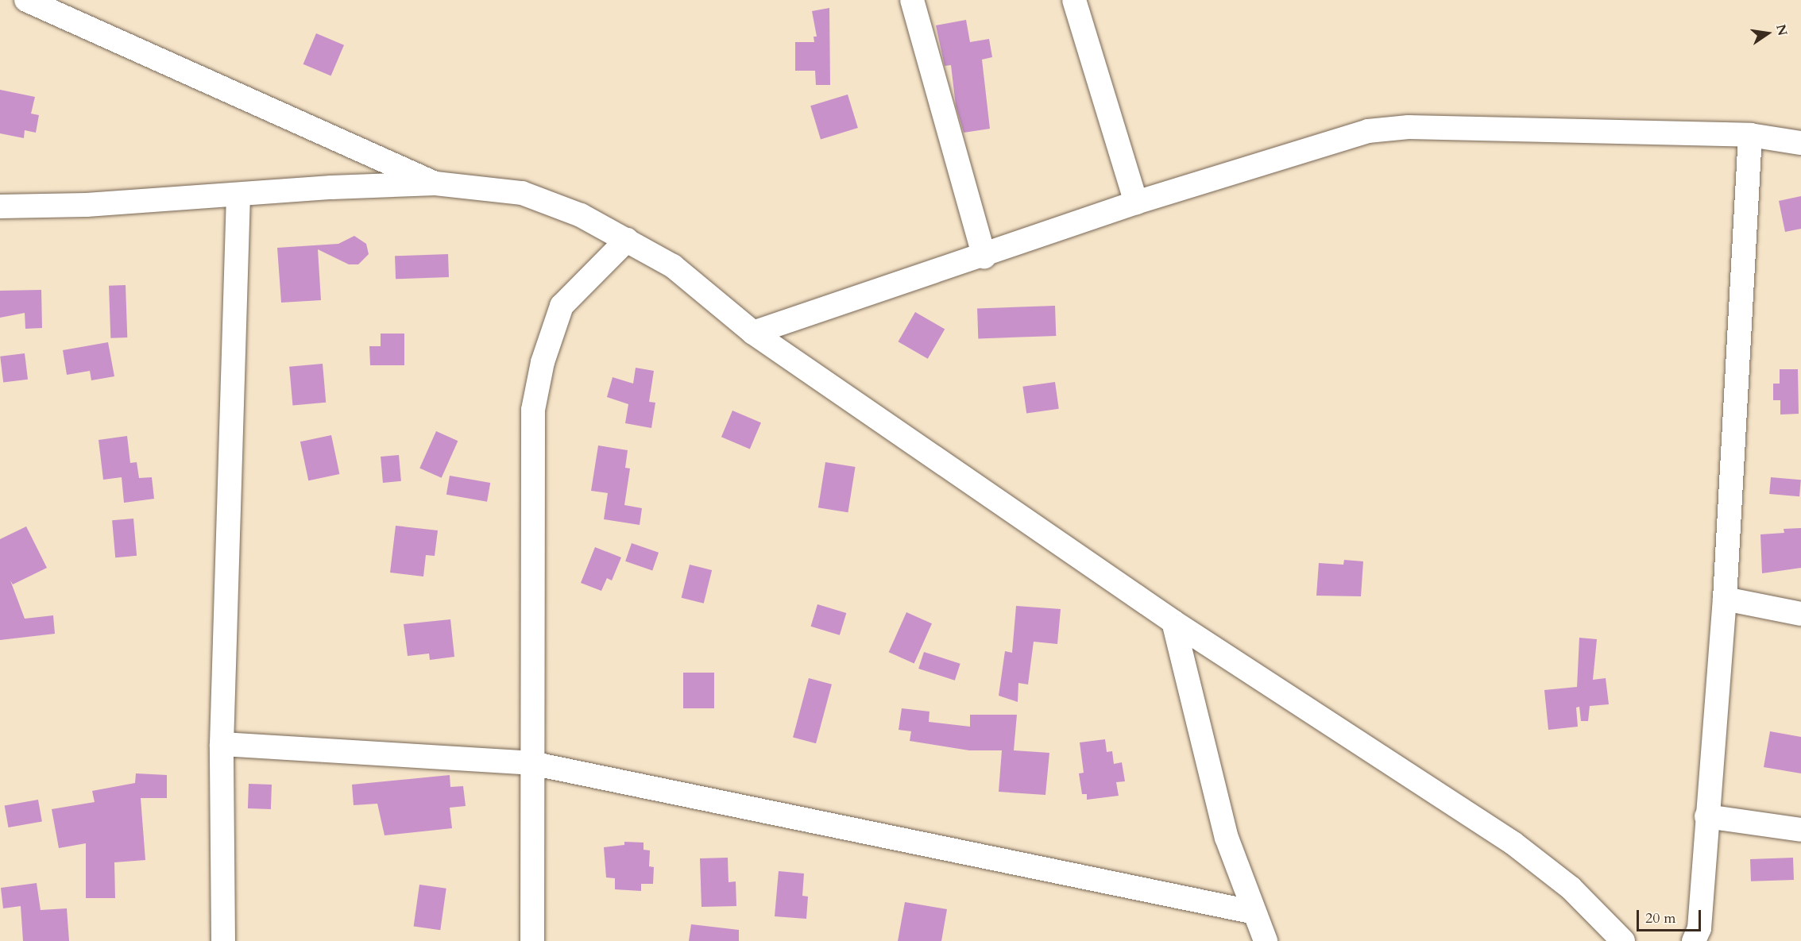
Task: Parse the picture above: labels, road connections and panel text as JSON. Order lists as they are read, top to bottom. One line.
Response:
{"scale_bar":"20 m","north":"right"}
